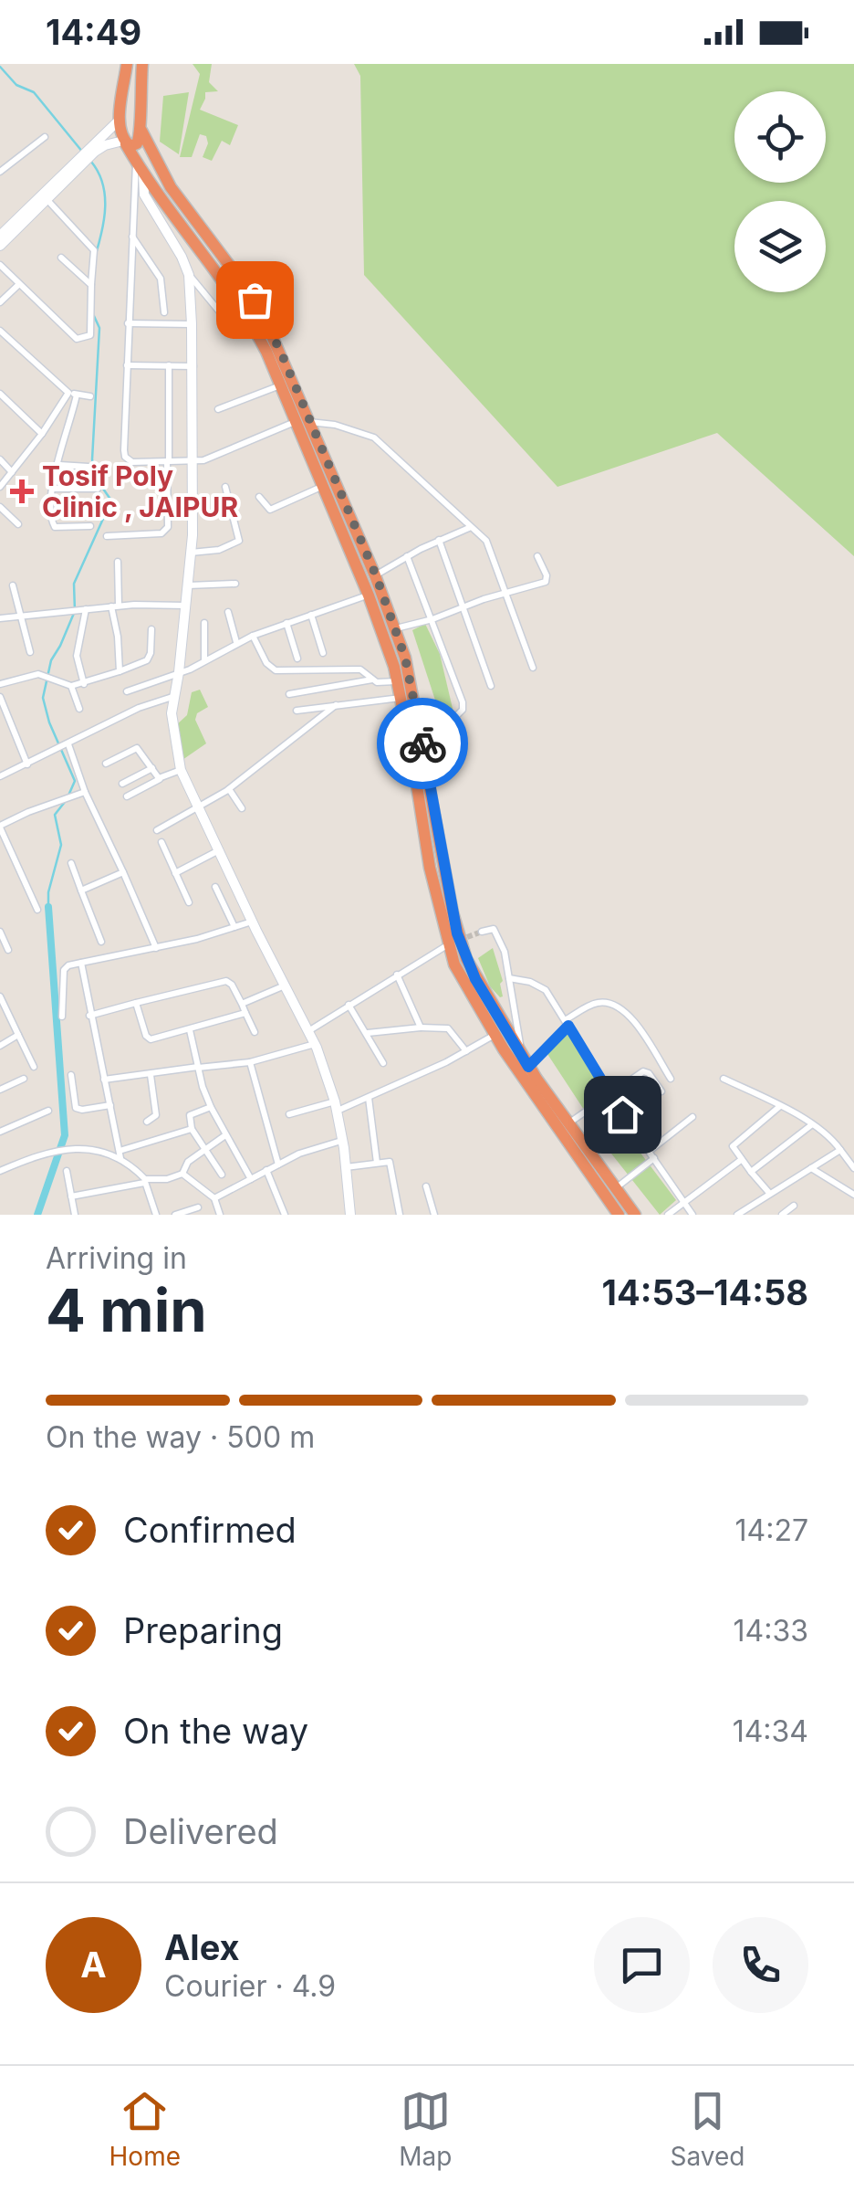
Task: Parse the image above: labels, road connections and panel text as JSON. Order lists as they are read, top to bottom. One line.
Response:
{"places":{"health":["Tosif Poly Clinic , JAIPUR"]},"page":{"status":"14:49","heading":["4 min","Arriving in","14:53–14:58"],"panel":["Alex","Courier · 4.9"],"bar":"On the way · 500 m","list":[["Confirmed","14:27"],["Preparing","14:33"],["On the way","14:34"],"Delivered"],"round":"A","tabs":["Home","Map","Saved"]}}
